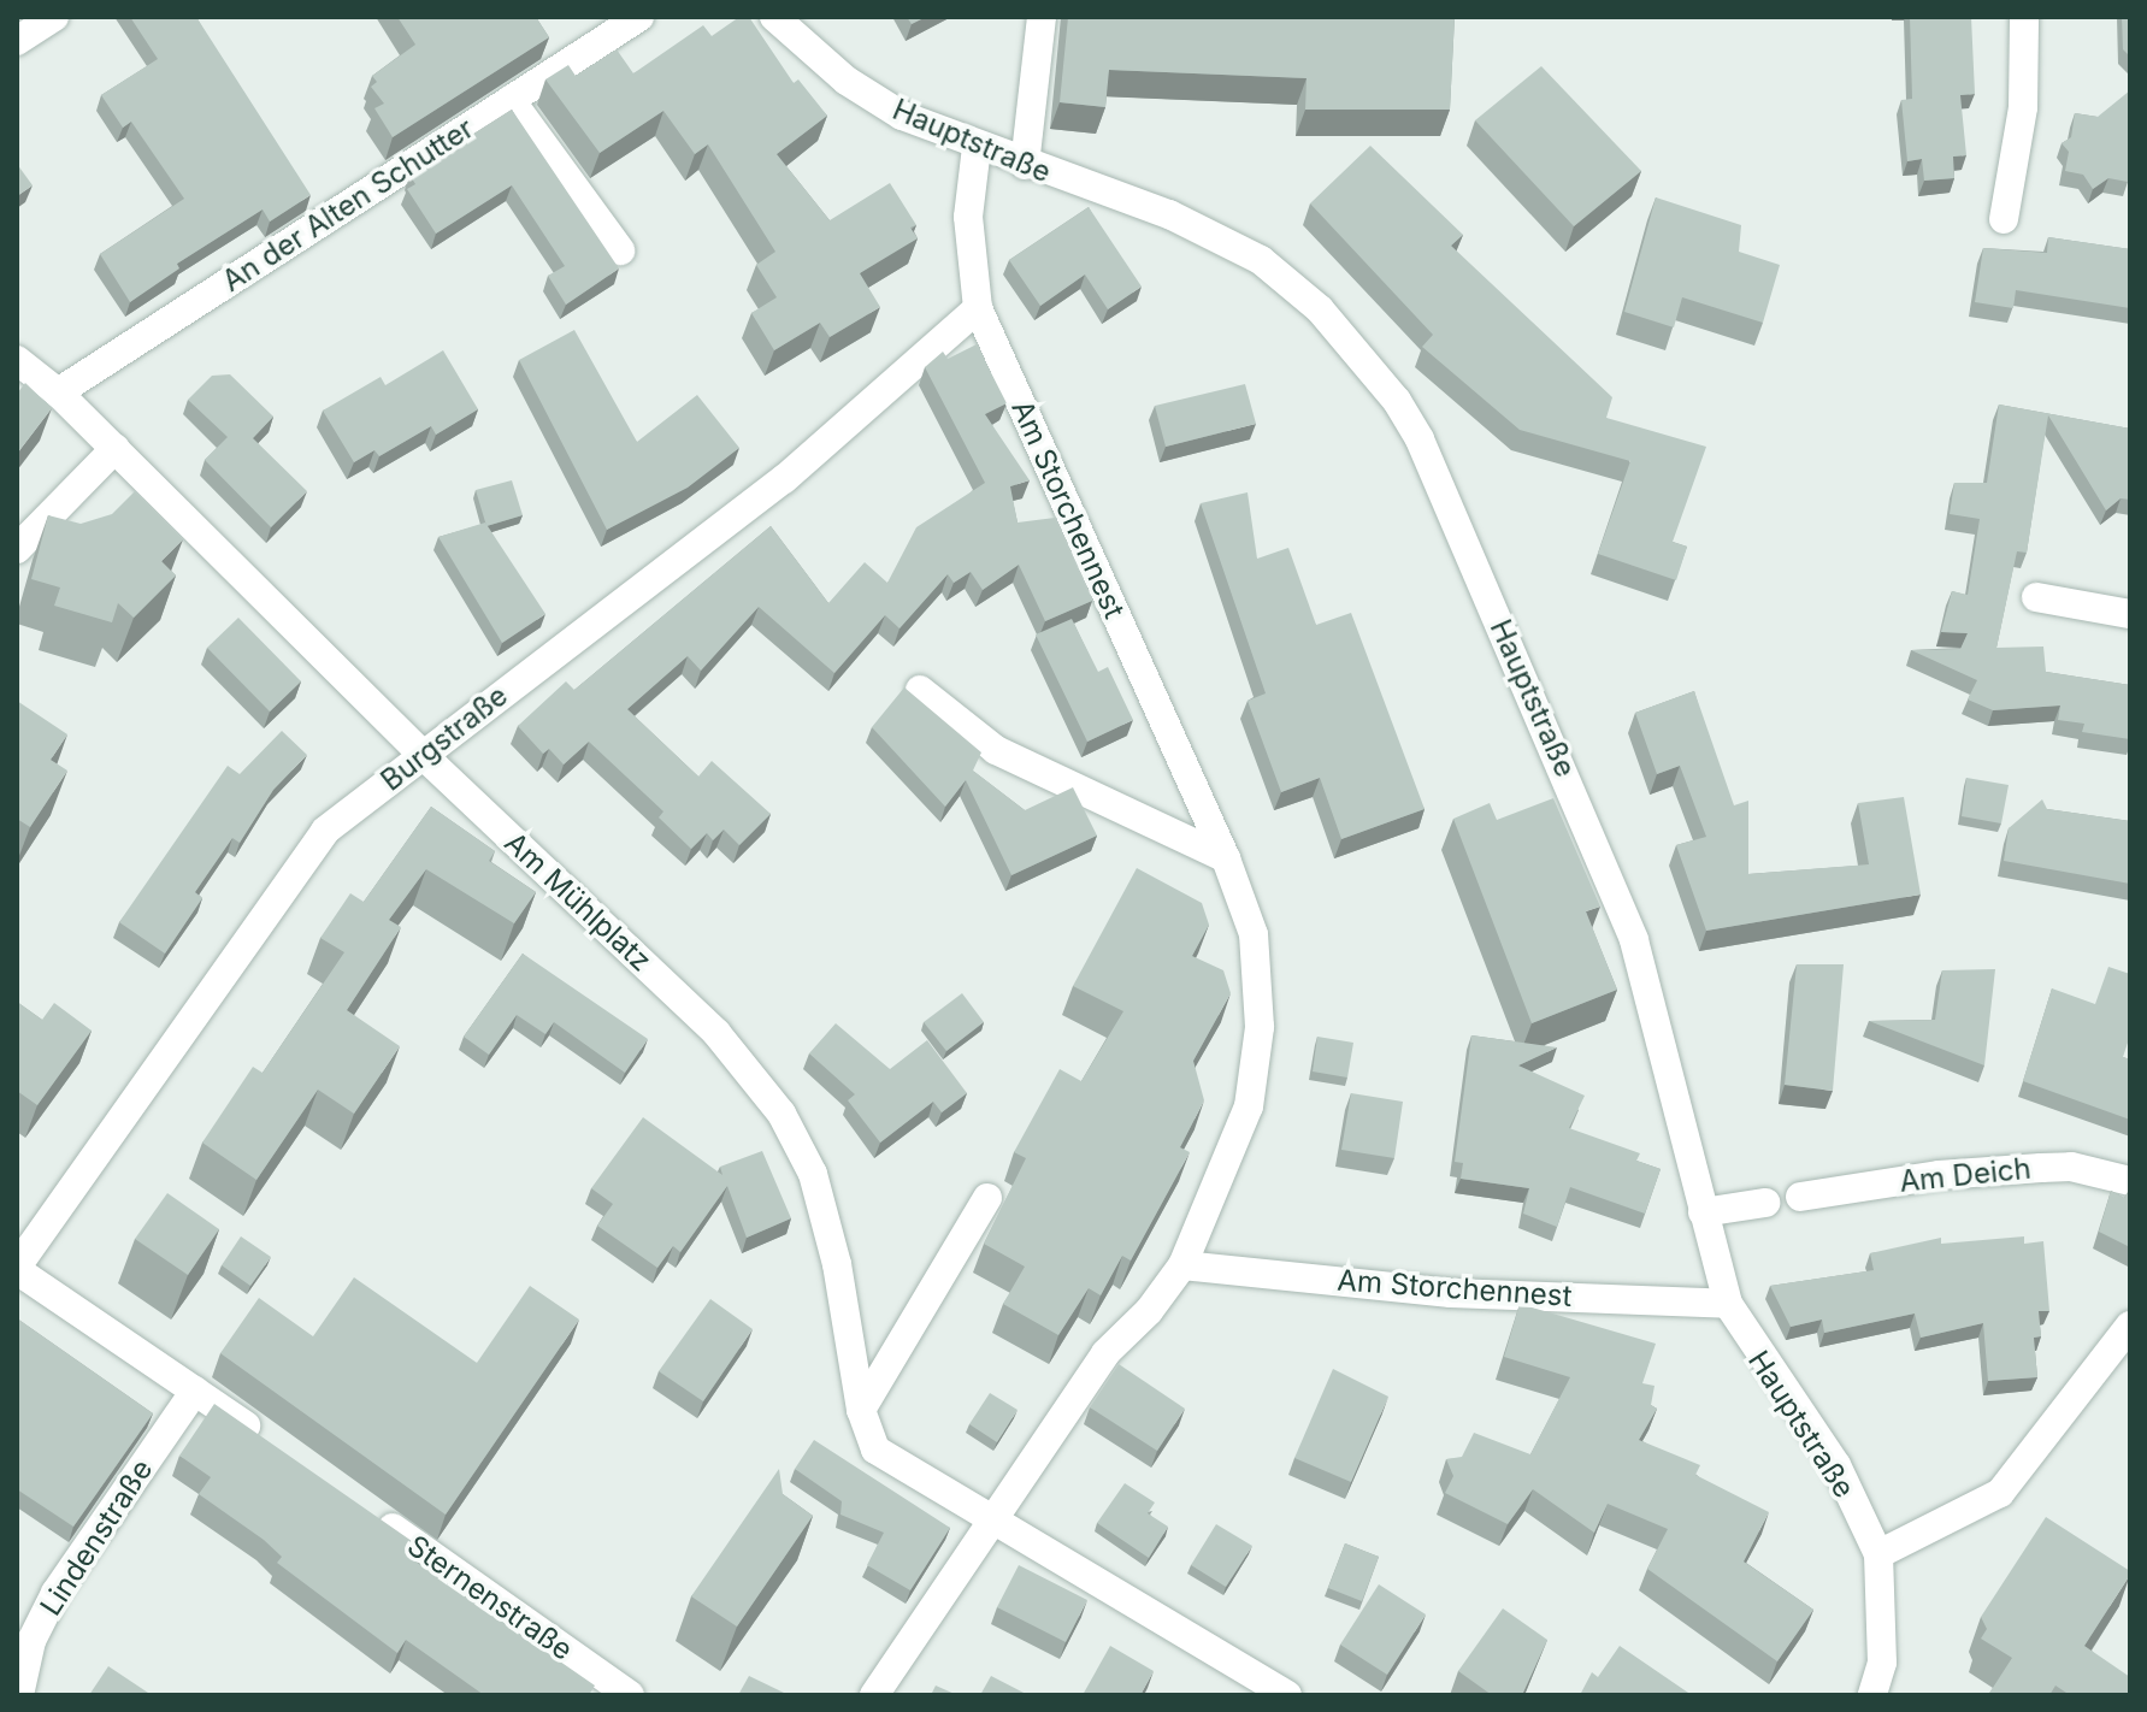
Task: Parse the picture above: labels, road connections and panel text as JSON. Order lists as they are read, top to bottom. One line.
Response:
{"streets":{"street":["Hauptstraße","An der Alten Schutter","Am Storchennest","Burgstraße","Am Mühlplatz","Am Deich","Lindenstraße","Sternenstraße"]},"crossings":[["Hauptstraße","Am Storchennest"],["An der Alten Schutter","Am Mühlplatz"],["Am Storchennest","Burgstraße"],["Am Storchennest","Am Mühlplatz"],["Burgstraße","Am Mühlplatz"]]}
